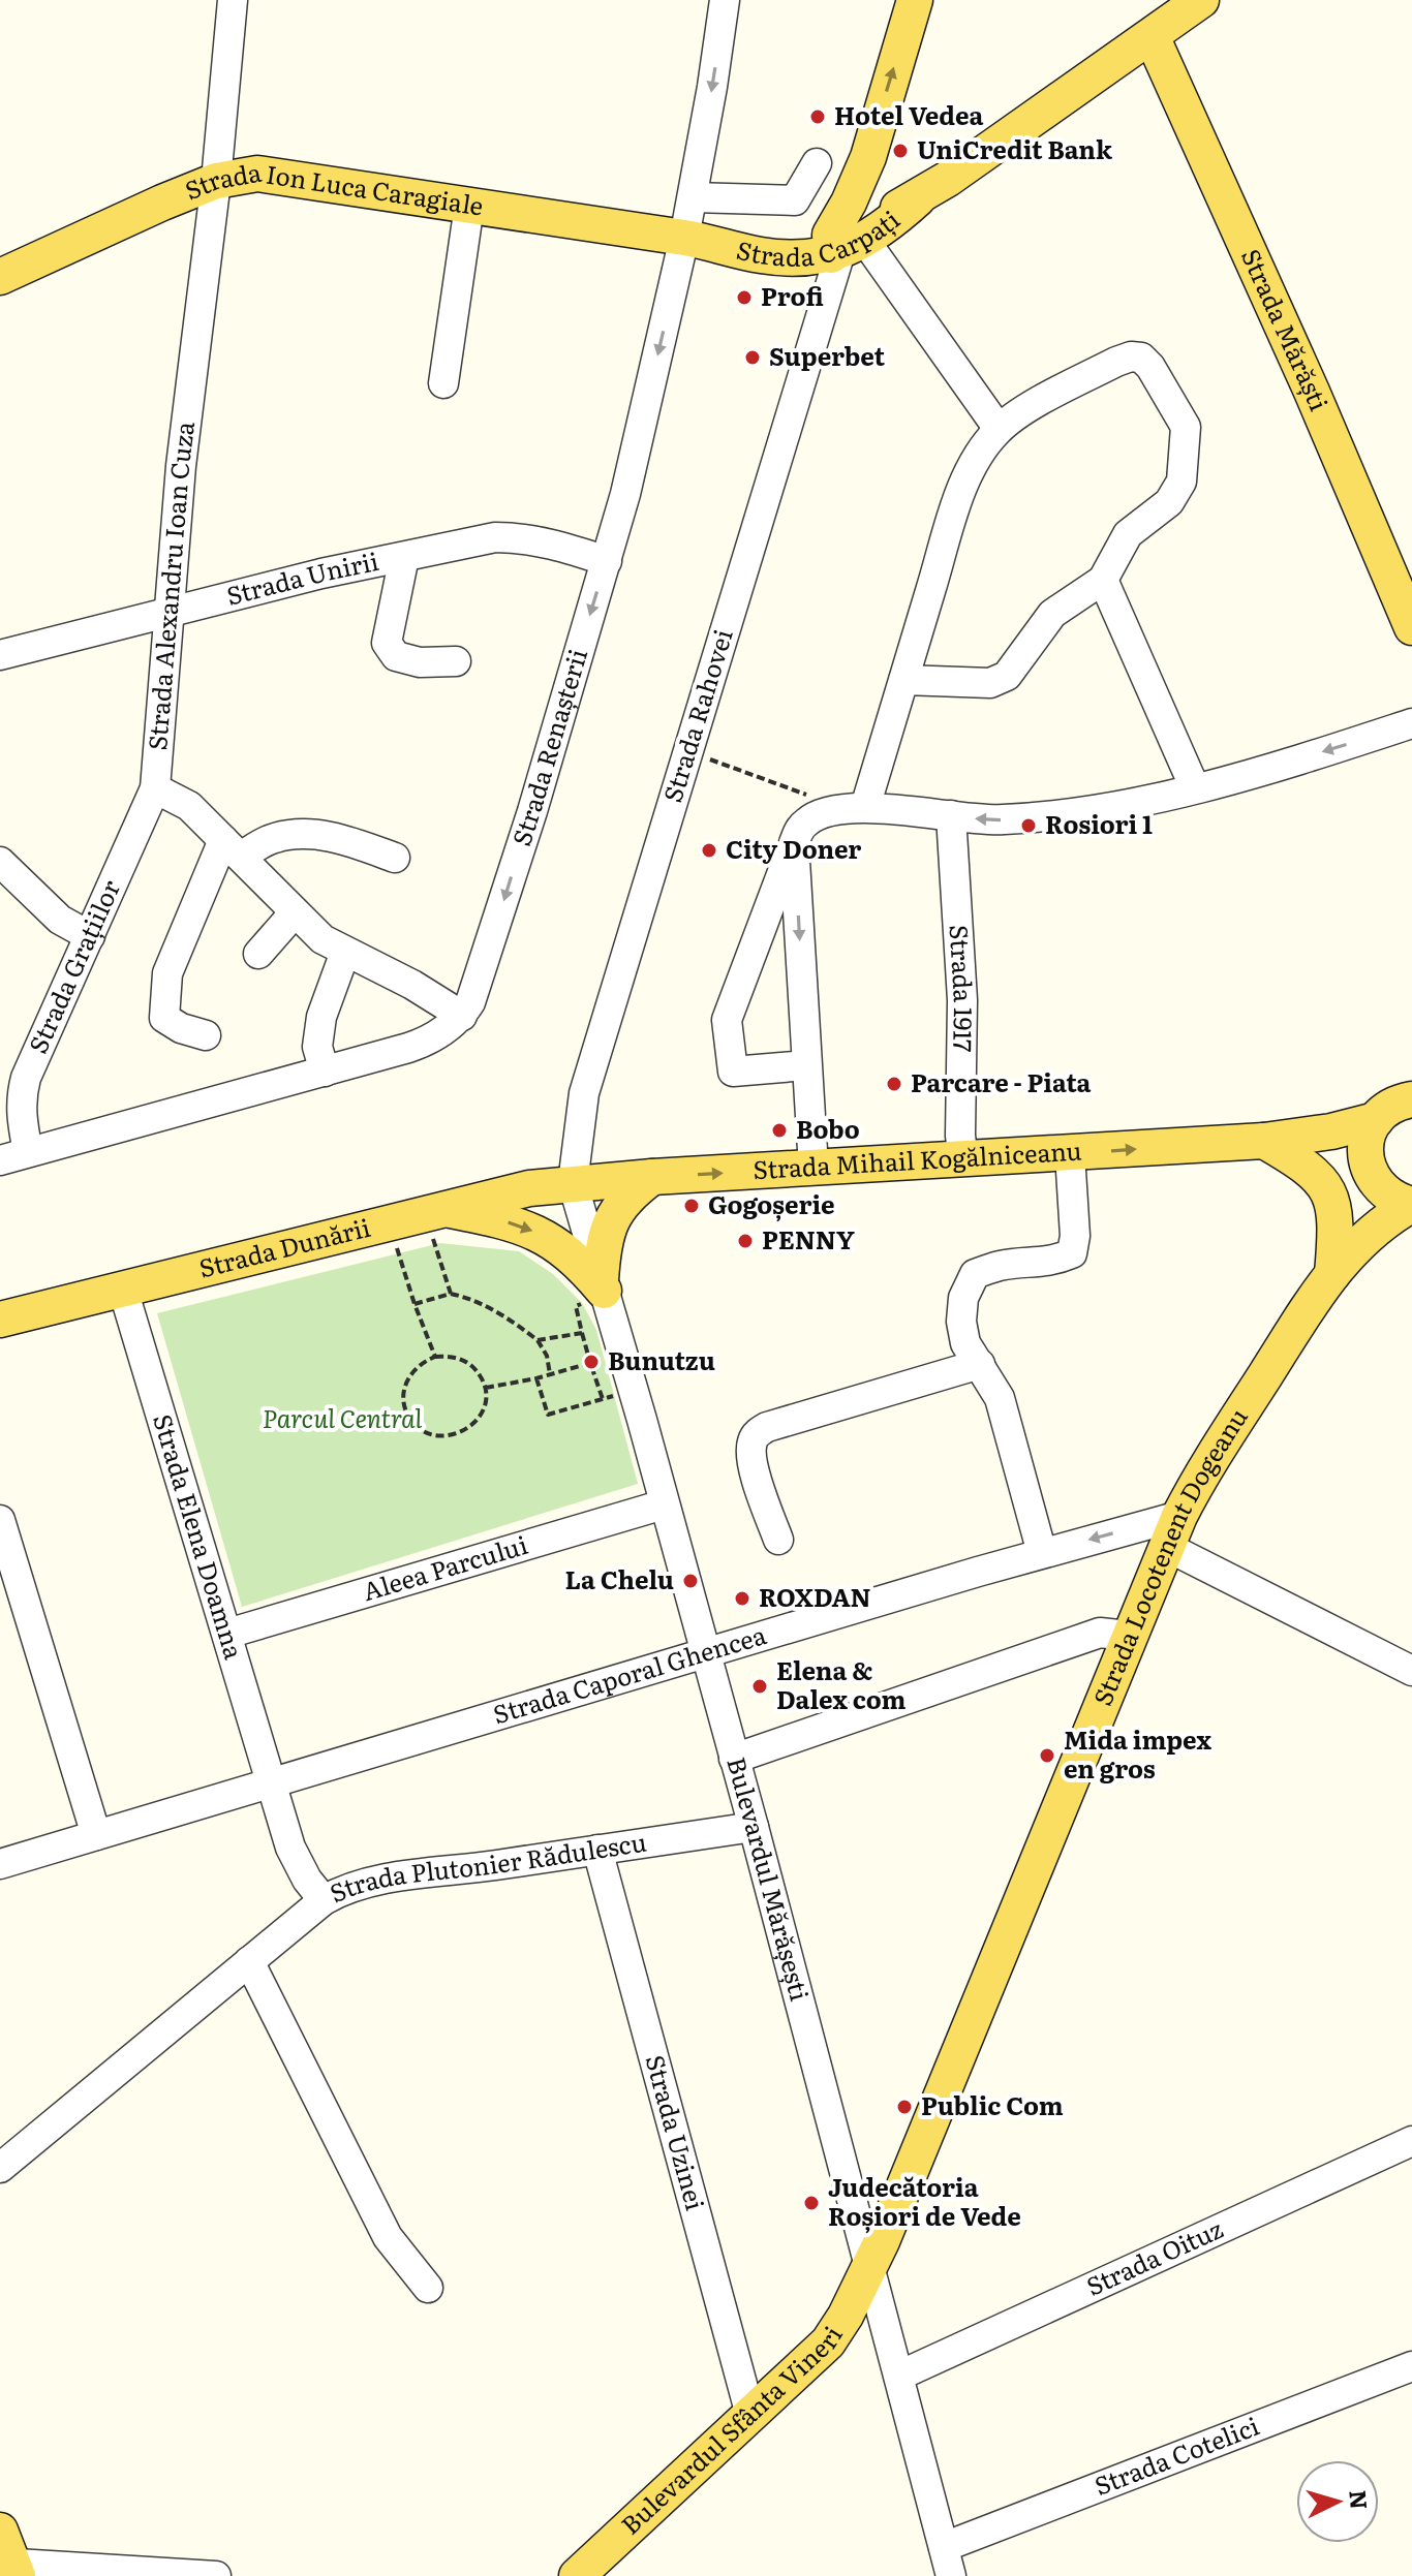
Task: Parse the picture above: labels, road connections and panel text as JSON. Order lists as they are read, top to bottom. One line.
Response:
{"streets":{"main road":["Strada Ion Luca Caragiale","Strada Carpați","Strada Mărăști","Strada Mihail Kogălniceanu","Strada Dunării","Strada Locotenent Dogeanu","Bulevardul Sfânta Vineri"],"street":["Strada Unirii","Strada Alexandru Ioan Cuza","Strada Rahovei","Strada Renașterii","Strada Grațiilor","Strada 1917","Strada Elena Doamna","Aleea Parcului","Strada Caporal Ghencea","Strada Plutonier Rădulescu","Bulevardul Mărășești","Strada Uzinei","Strada Oituz","Strada Cotelici"]},"crossings":[["Strada Ion Luca Caragiale","Strada Carpați"],["Strada Ion Luca Caragiale","Strada Alexandru Ioan Cuza"],["Strada Ion Luca Caragiale","Strada Renașterii"],["Strada Carpați","Strada Mărăști"],["Strada Carpați","Strada Rahovei"],["Strada Carpați","Strada Renașterii"],["Strada Unirii","Strada Alexandru Ioan Cuza"],["Strada Unirii","Strada Renașterii"],["Strada Alexandru Ioan Cuza","Strada Grațiilor"],["Strada Rahovei","Strada Mihail Kogălniceanu"],["Strada Rahovei","Strada Dunării"],["Strada Rahovei","Bulevardul Mărășești"],["Strada 1917","Strada Mihail Kogălniceanu"],["Strada Mihail Kogălniceanu","Strada Dunării"],["Strada Mihail Kogălniceanu","Strada Locotenent Dogeanu"],["Strada Mihail Kogălniceanu","Bulevardul Mărășești"],["Strada Dunării","Strada Elena Doamna"],["Strada Dunării","Bulevardul Mărășești"],["Strada Elena Doamna","Aleea Parcului"],["Strada Elena Doamna","Strada Caporal Ghencea"],["Strada Elena Doamna","Strada Plutonier Rădulescu"],["Strada Locotenent Dogeanu","Strada Caporal Ghencea"],["Strada Locotenent Dogeanu","Bulevardul Mărășești"],["Strada Locotenent Dogeanu","Bulevardul Sfânta Vineri"],["Aleea Parcului","Bulevardul Mărășești"],["Strada Caporal Ghencea","Bulevardul Mărășești"],["Strada Plutonier Rădulescu","Bulevardul Mărășești"],["Strada Plutonier Rădulescu","Strada Uzinei"],["Bulevardul Mărășești","Strada Oituz"],["Bulevardul Mărășești","Bulevardul Sfânta Vineri"],["Bulevardul Mărășești","Strada Cotelici"],["Strada Uzinei","Bulevardul Sfânta Vineri"]],"one_way":["Strada Renașterii","Strada Mihail Kogălniceanu"],"parks":["Parcul Central"],"places":["Hotel Vedea","UniCredit Bank","Profi","Superbet","Rosiori 1","City Doner","Parcare - Piata","Bobo","Gogoșerie","PENNY","Bunutzu","La Chelu","ROXDAN","Elena & Dalex com","Mida impex en gros","Public Com","Judecătoria Roșiori de Vede"],"north":"right"}
